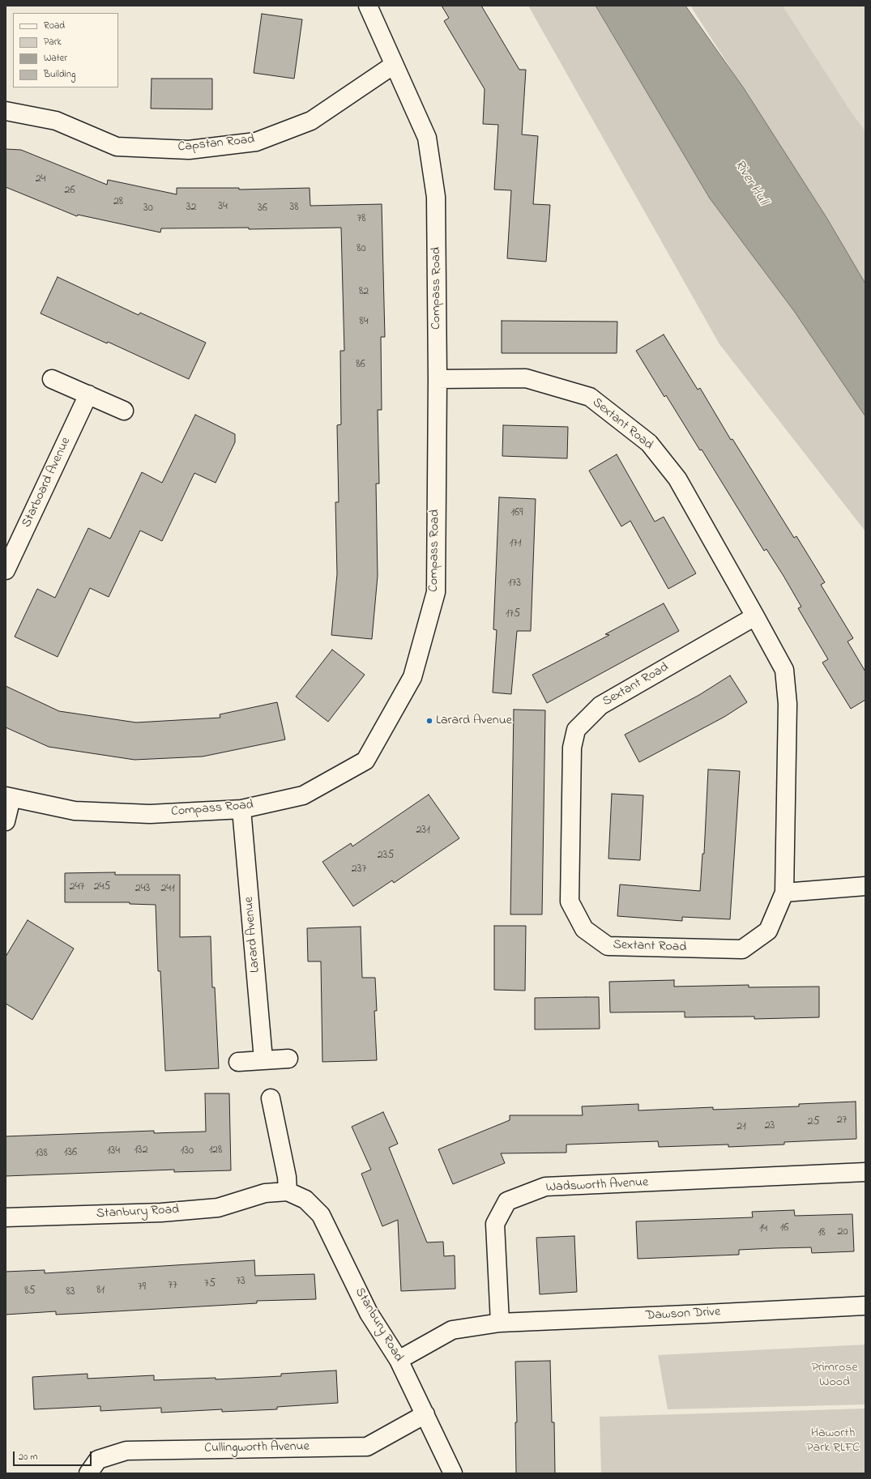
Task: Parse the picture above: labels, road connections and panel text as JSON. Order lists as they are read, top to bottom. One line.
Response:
{"streets":{"street":["Capstan Road","Compass Road","Sextant Road","Starboard Avenue","Larard Avenue","Wadsworth Avenue","Stanbury Road","Dawson Drive","Cullingworth Avenue"]},"crossings":[["Capstan Road","Compass Road"],["Compass Road","Sextant Road"],["Compass Road","Larard Avenue"],["Wadsworth Avenue","Dawson Drive"],["Stanbury Road","Cullingworth Avenue"]],"water":["River Hull"],"parks":["Primrose Wood","Haworth Park RLFC"],"places":["Larard Avenue"],"house_numbers":["24","26","28","34","32","38","30","36","78","80","82","84","86","169","171","173","175","231","235","237","247","245","243","241","27","25","23","21","132","128","134","130","136","138","16","14","20","18","73","75","77","79","81","85","83"],"legend":["Road","Park","Water","Building"],"scale_bar":"20 m"}
